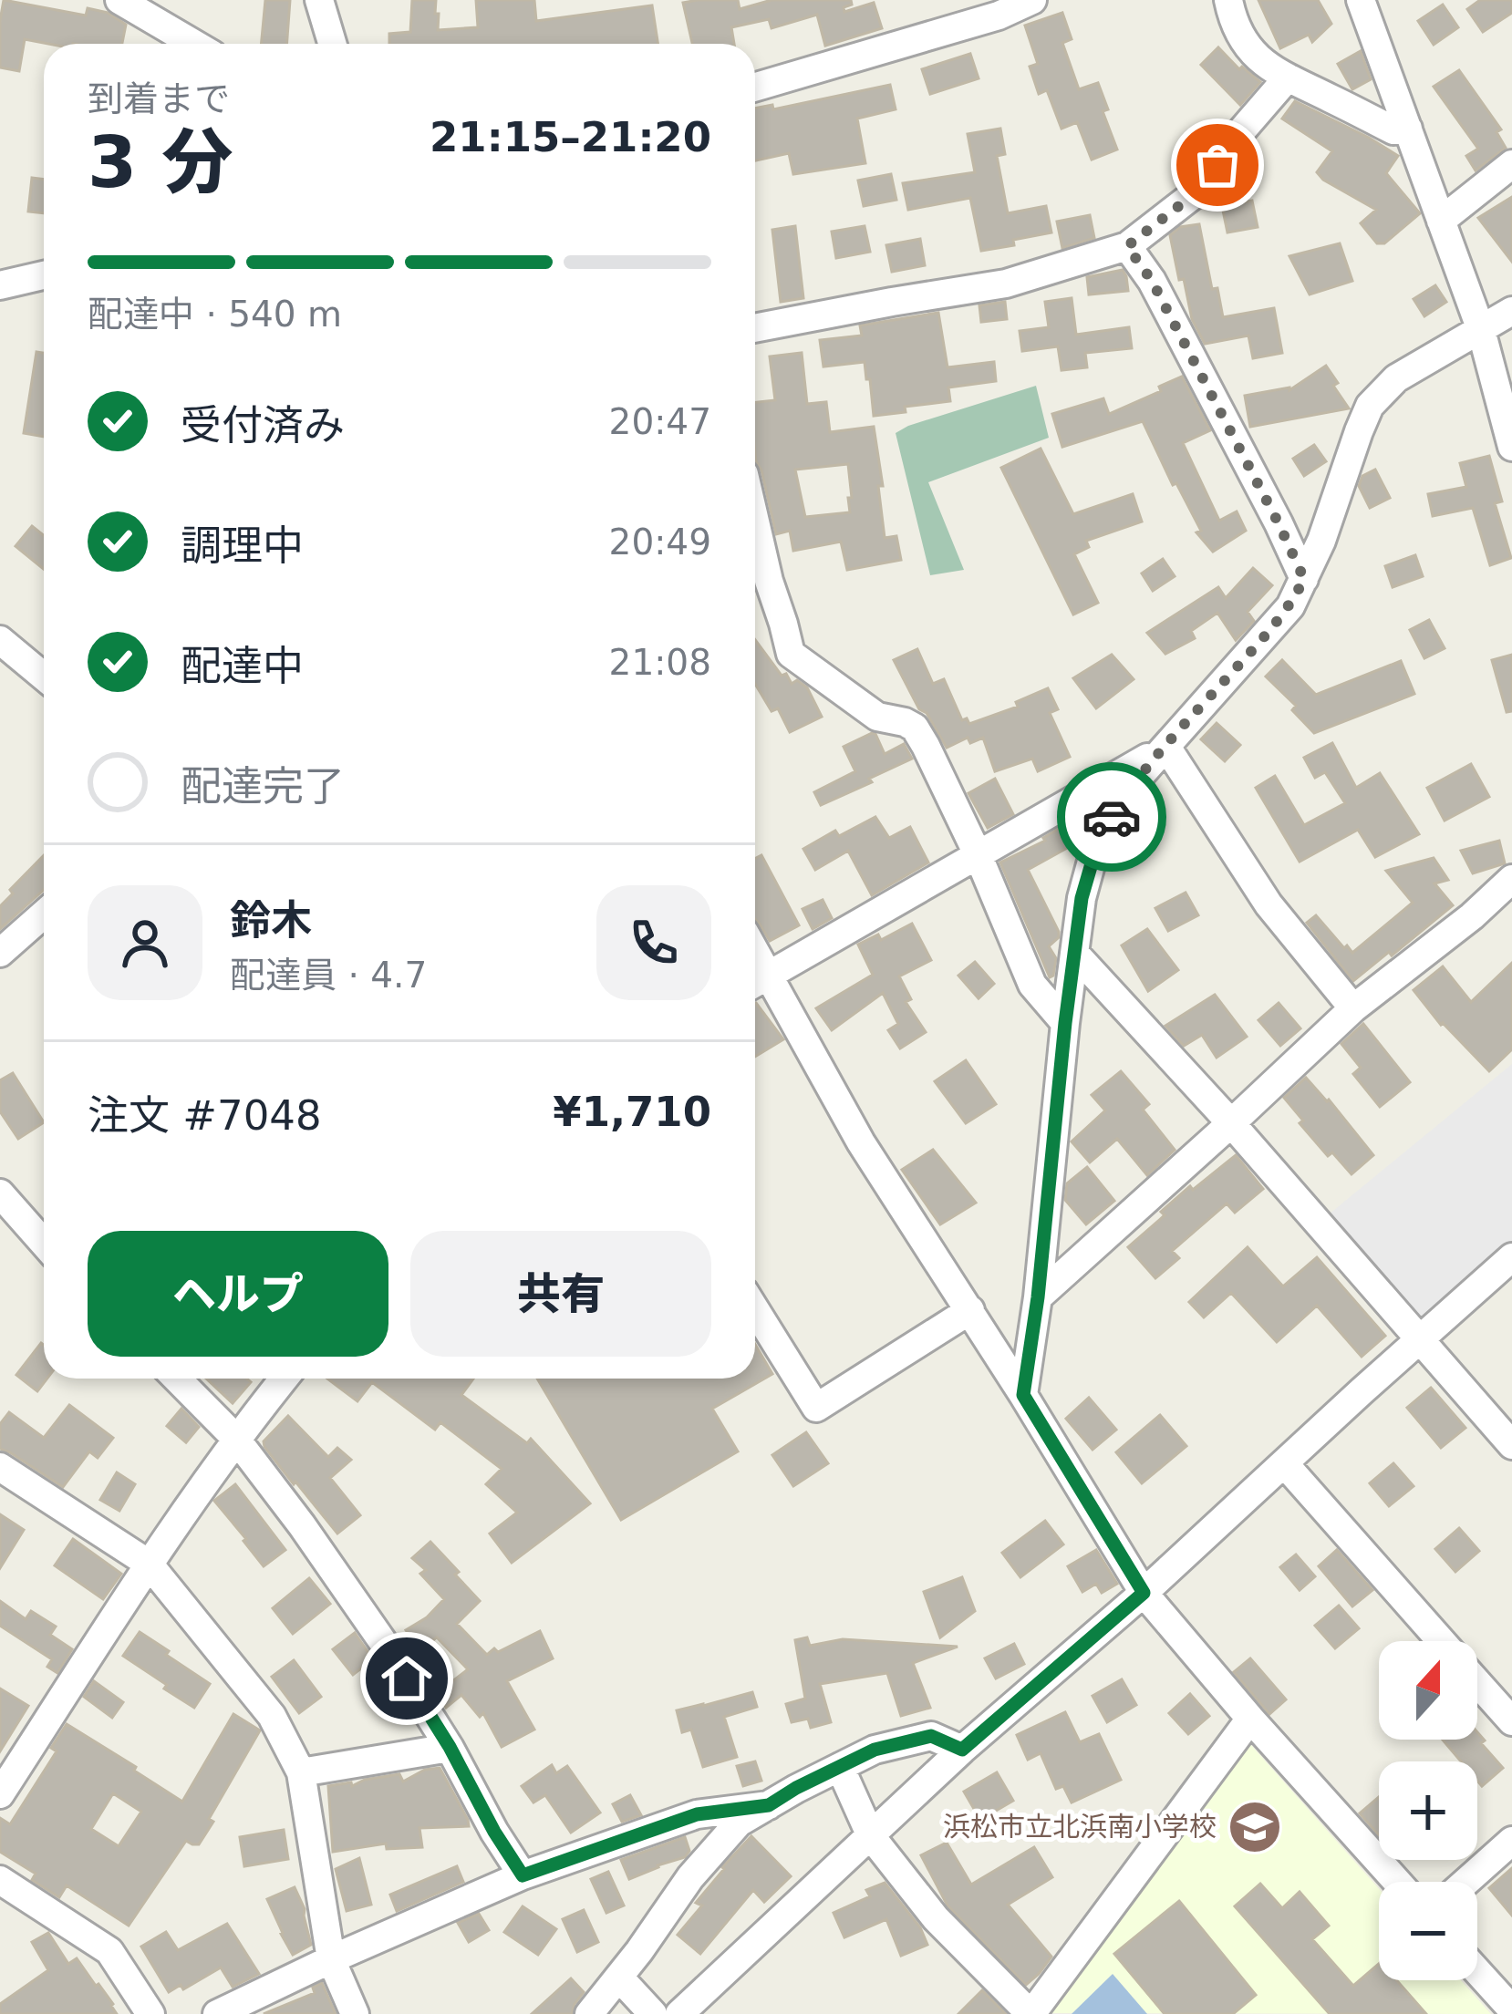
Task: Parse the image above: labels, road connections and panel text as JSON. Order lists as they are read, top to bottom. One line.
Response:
{"places":{"school or university":["浜松市立北浜南小学校"]},"north":"top","page":{"heading":["3 分","到着まで","21:15–21:20"],"panel":["鈴木","配達員 · 4.7","注文 #7048","¥1,710"],"bar":"配達中 · 540 m","list":[["受付済み","20:47"],["調理中","20:49"],["配達中","21:08"],"配達完了"],"buttons":["ヘルプ","共有"],"map_buttons":["+","−"]}}
